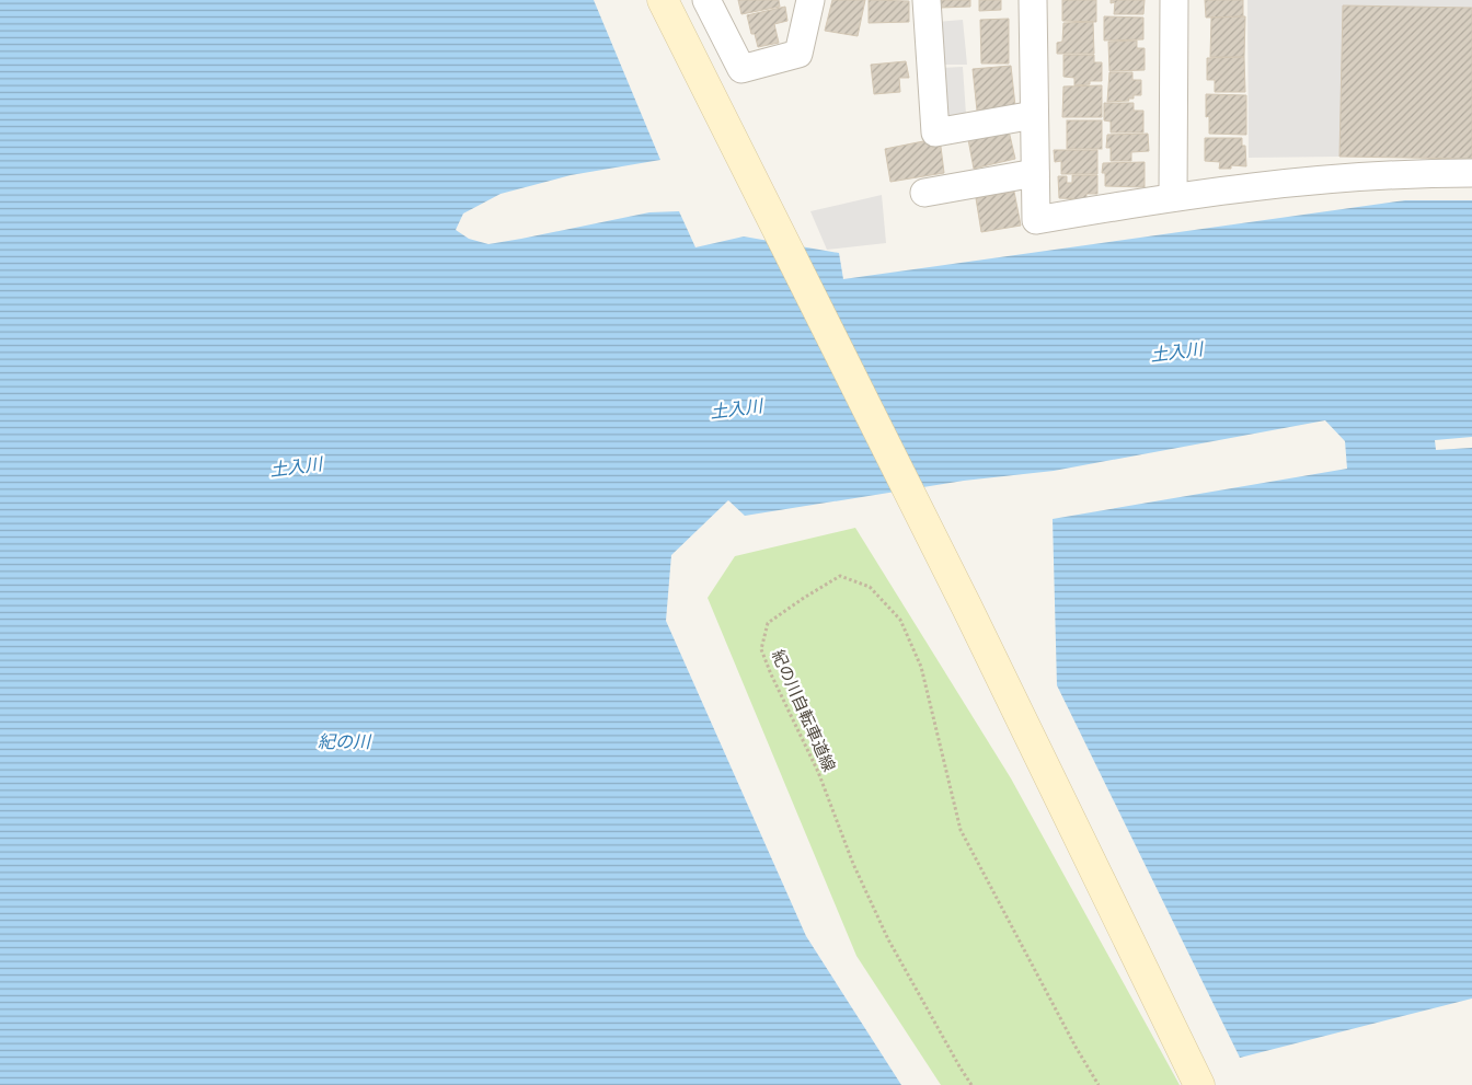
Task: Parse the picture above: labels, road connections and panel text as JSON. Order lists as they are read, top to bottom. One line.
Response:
{"streets":{"path":["紀の川自転車道線"]},"water":["土入川","紀の川"]}
